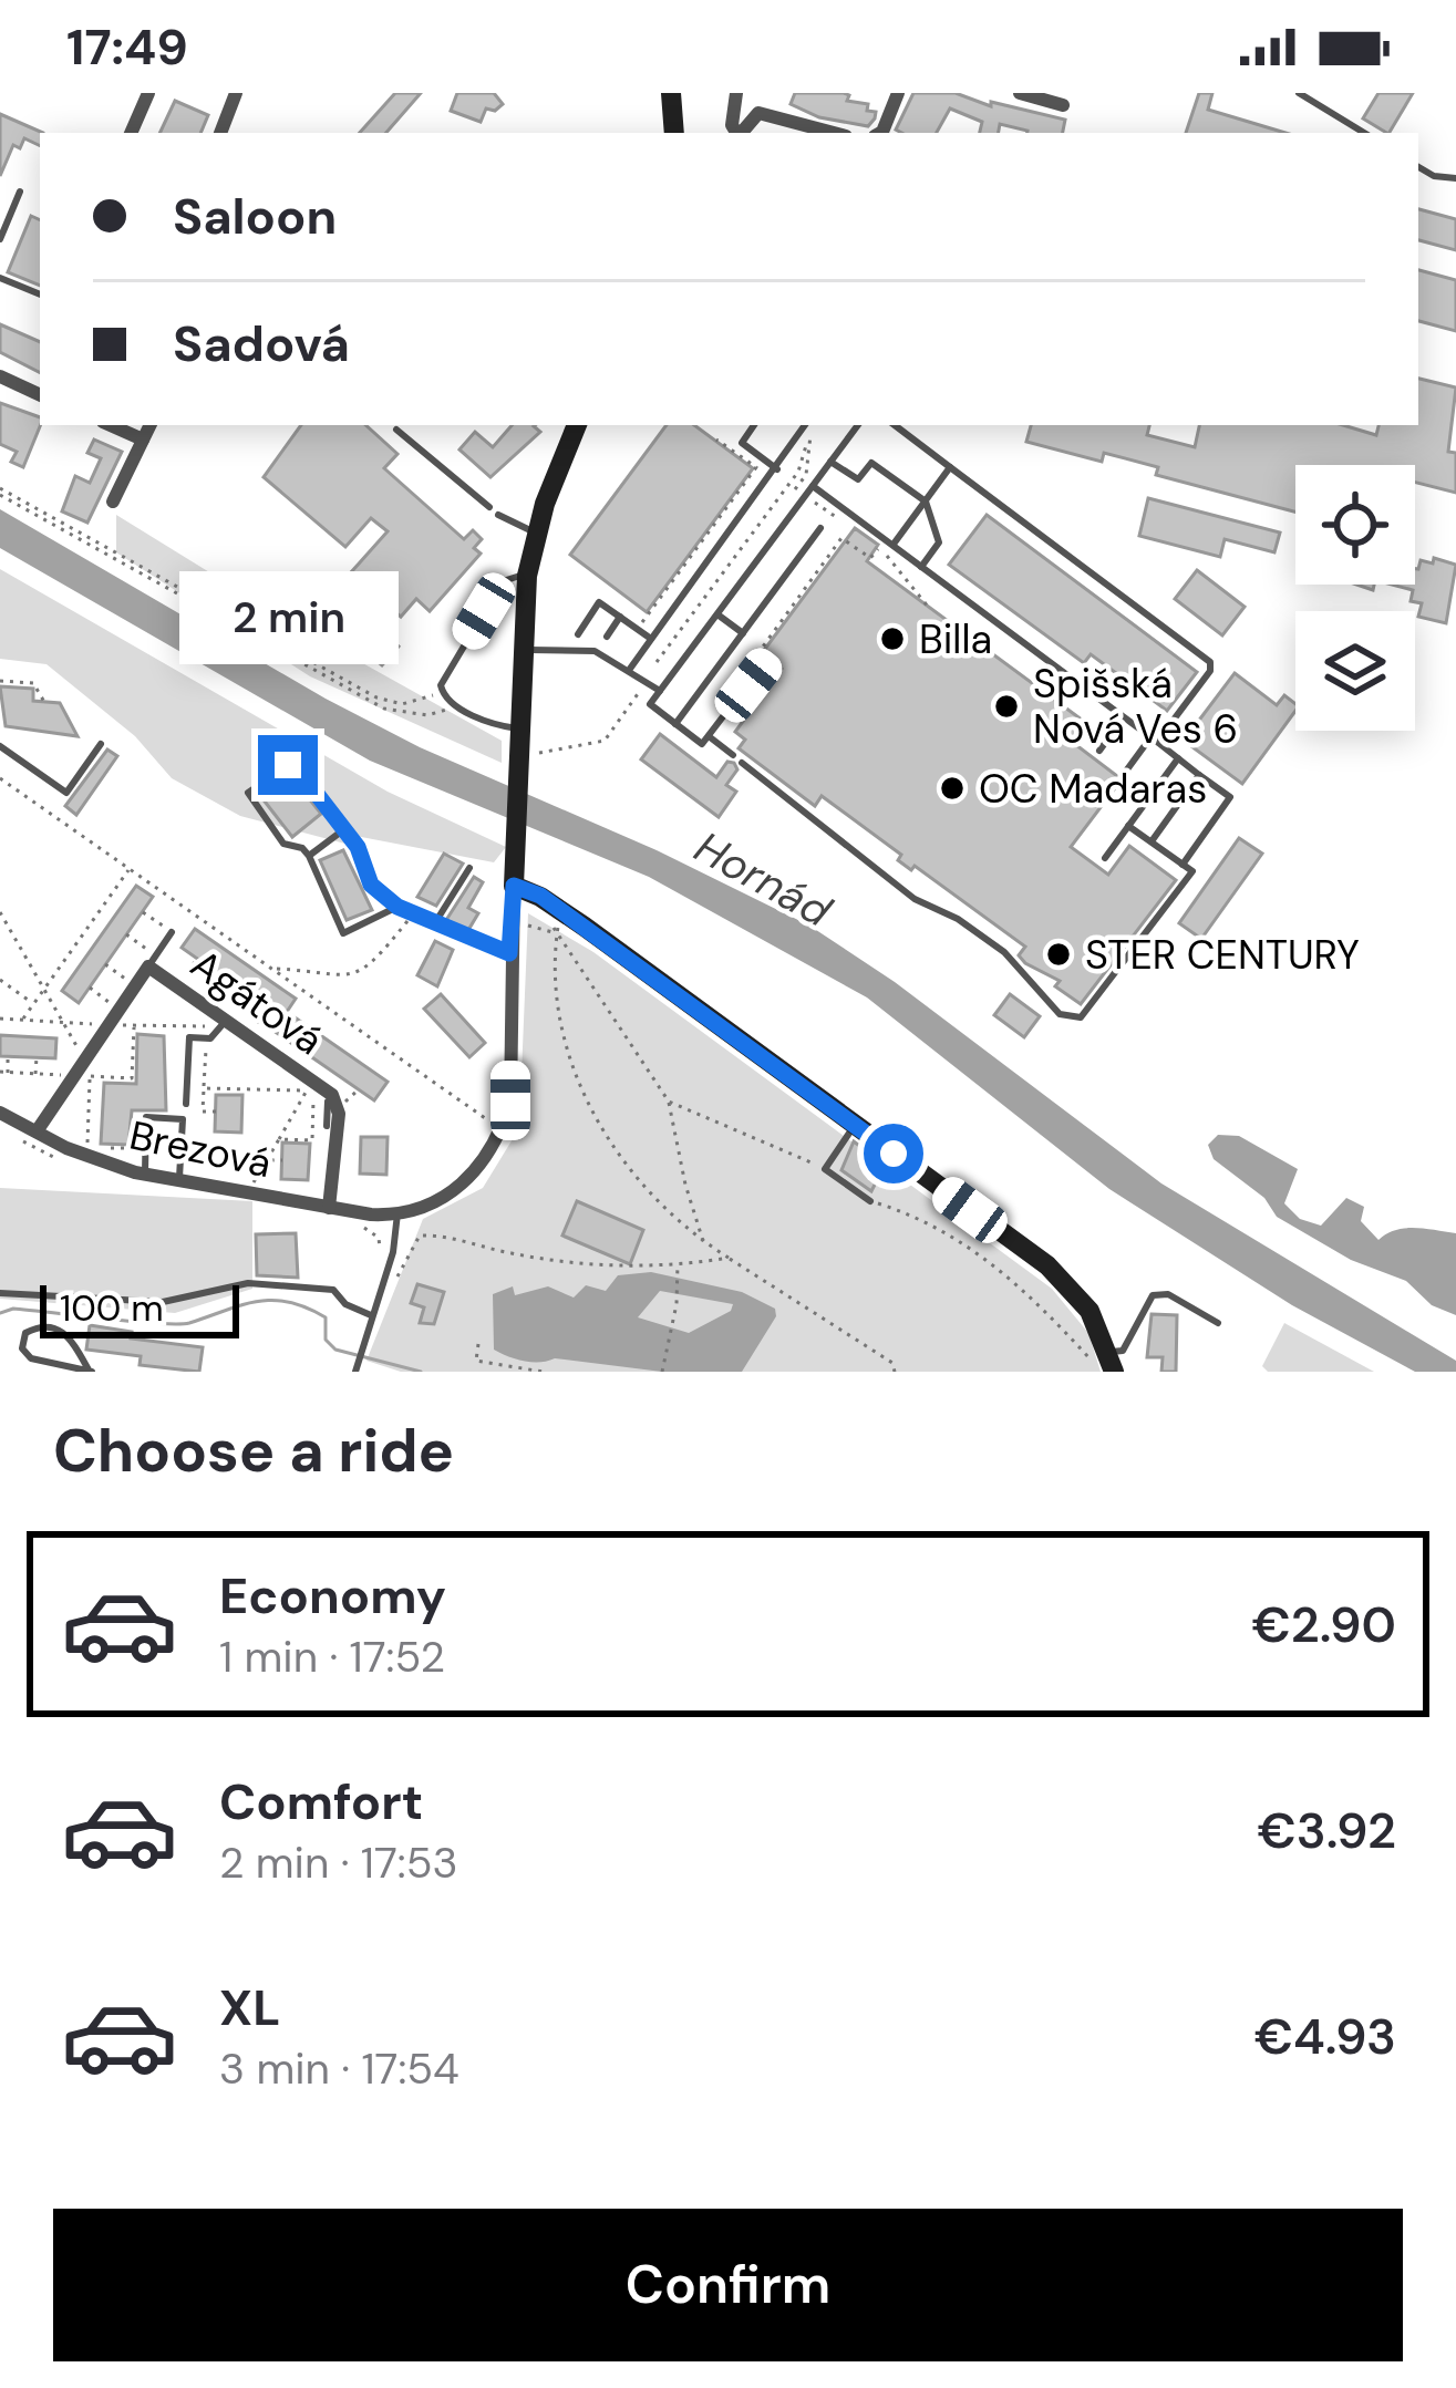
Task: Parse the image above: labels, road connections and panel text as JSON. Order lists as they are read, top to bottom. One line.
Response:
{"streets":{"street":["Agátová","Brezová"]},"crossings":[["Agátová","Brezová"]],"water":["Hornád"],"places":["Billa","Spišská Nová Ves 6","OC Madaras","STER CENTURY"],"scale_bar":"100 m","page":{"status":"17:49","banner":["Saloon","Sadová"],"bubble":"2 min","scale":"100 m","heading":"Choose a ride","list":[{"name":"Economy","note":"1 min · 17:52","value":"€2.90"},{"name":"Comfort","note":"2 min · 17:53","value":"€3.92"},{"name":"XL","note":"3 min · 17:54","value":"€4.93"}],"buttons":"Confirm"}}
